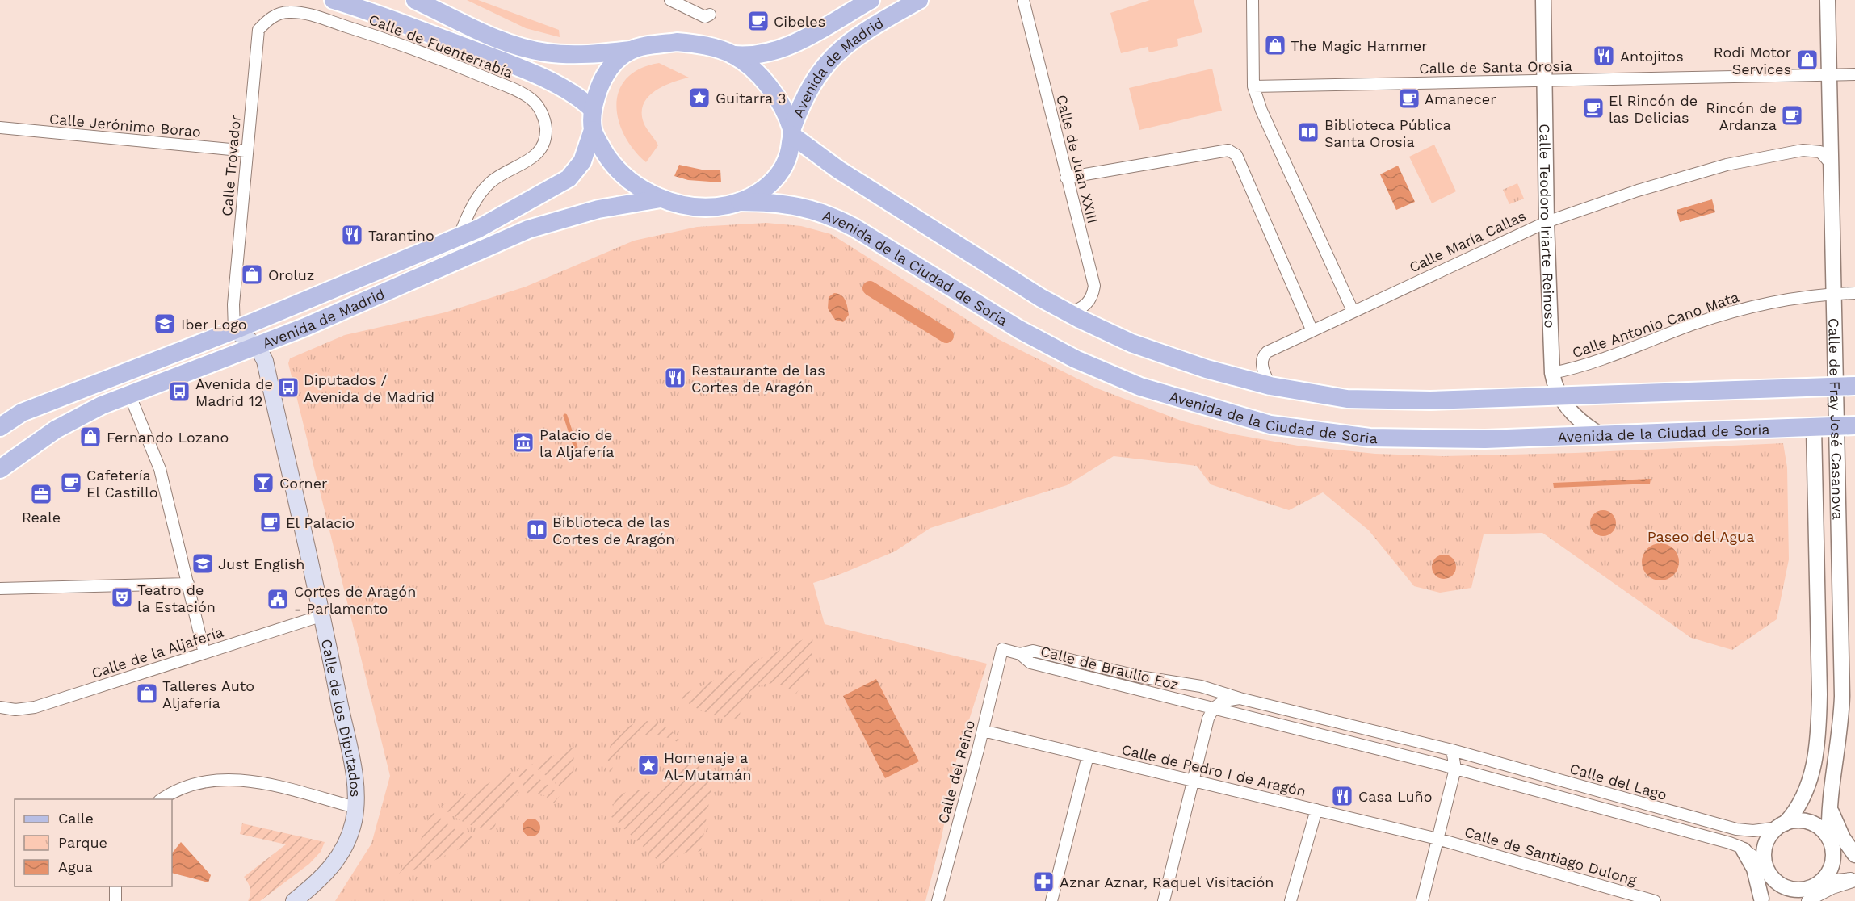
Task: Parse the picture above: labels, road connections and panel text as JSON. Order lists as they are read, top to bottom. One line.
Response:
{"streets":{"main road":["Avenida de Madrid","Avenida de la Ciudad de Soria","Calle de los Diputados"],"street":["Calle de Fuenterrabía","Calle de Santa Orosia","Calle Jerónimo Borao","Calle de Juan XXIII","Calle Trovador","Calle Teodoro Iriarte Reinoso","Calle María Callas","Calle Antonio Cano Mata","Calle de Fray José Casanova","Calle de la Aljafería","Calle de Braulio Foz","Calle de Pedro I de Aragón","Calle del Reino","Calle del Lago","Calle de Santiago Dulong"]},"crossings":[["Calle de Fuenterrabía","Avenida de Madrid"],["Calle de Fuenterrabía","Calle Trovador"],["Calle de Santa Orosia","Calle Teodoro Iriarte Reinoso"],["Calle de Santa Orosia","Calle de Fray José Casanova"],["Avenida de Madrid","Calle Trovador"],["Avenida de Madrid","Avenida de la Ciudad de Soria"],["Avenida de Madrid","Calle de los Diputados"],["Calle Jerónimo Borao","Calle Trovador"],["Calle de Juan XXIII","Avenida de la Ciudad de Soria"],["Calle Teodoro Iriarte Reinoso","Calle María Callas"],["Calle Teodoro Iriarte Reinoso","Avenida de la Ciudad de Soria"],["Calle Teodoro Iriarte Reinoso","Calle Antonio Cano Mata"],["Calle María Callas","Avenida de la Ciudad de Soria"],["Calle María Callas","Calle de Fray José Casanova"],["Avenida de la Ciudad de Soria","Calle de Fray José Casanova"],["Calle Antonio Cano Mata","Calle de Fray José Casanova"],["Calle de Fray José Casanova","Calle del Lago"],["Calle de la Aljafería","Calle de los Diputados"],["Calle de Braulio Foz","Calle del Reino"],["Calle de Braulio Foz","Calle del Lago"],["Calle de Pedro I de Aragón","Calle del Reino"],["Calle de Pedro I de Aragón","Calle de Santiago Dulong"]],"parks":["Paseo del Agua"],"places":{"cafe":["Cibeles","Amanecer","El Rincón de las Delicias","Rincón de Ardanza","Cafetería El Castillo","El Palacio"],"shop":["The Magic Hammer","Rodi Motor Services","Oroluz","Fernando Lozano","Talleres Auto Aljafería"],"restaurant":["Antojitos","Tarantino","Restaurante de las Cortes de Aragón","Casa Luño"],"place":["Guitarra 3","Homenaje a Al-Mutamán"],"library":["Biblioteca Pública Santa Orosia","Biblioteca de las Cortes de Aragón"],"school or university":["Iber Logo","Just English"],"bus stop":["Diputados / Avenida de Madrid","Avenida de Madrid 12"],"museum":["Palacio de la Aljafería"],"bar":["Corner"],"office":["Reale"],"theatre":["Teatro de la Estación"],"public building":["Cortes de Aragón - Parlamento"],"pharmacy":["Aznar Aznar, Raquel Visitación"]},"legend":["Calle","Parque","Agua"]}
